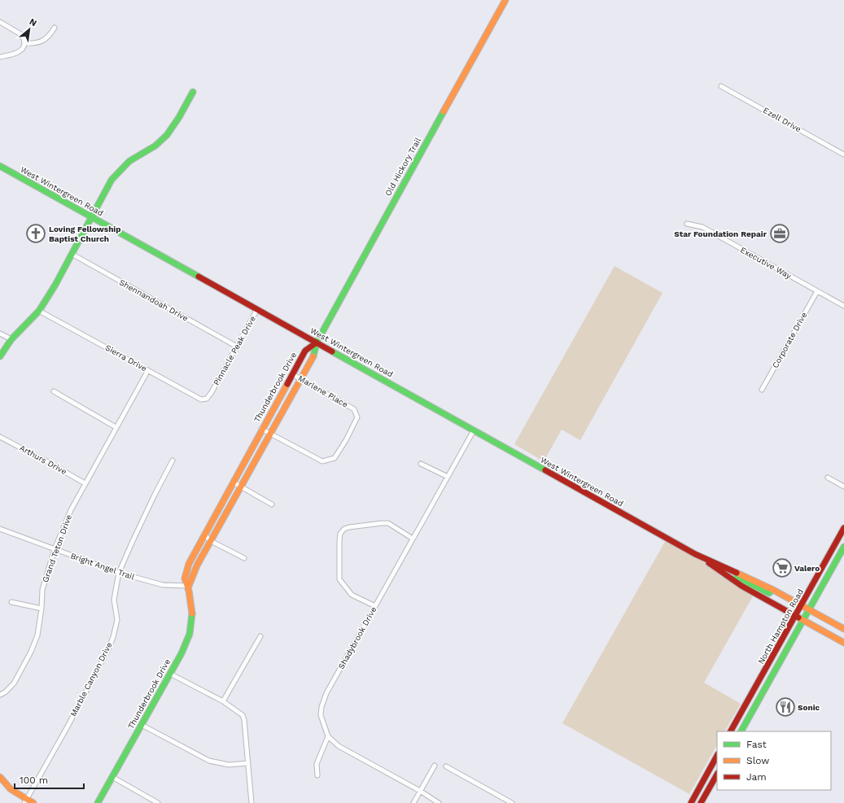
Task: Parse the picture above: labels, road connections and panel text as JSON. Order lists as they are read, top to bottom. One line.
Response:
{"streets":{"main road":["Old Hickory Trail","West Wintergreen Road","Thunderbrook Drive","North Hampton Road"],"street":["Ezell Drive","Executive Way","Shennandoah Drive","Corporate Drive","Pinnacle Peak Drive","Sierra Drive","Marlene Place","Arthurs Drive","Grand Teton Drive","Bright Angel Trail","Shadybrook Drive","Marble Canyon Drive"]},"crossings":[["Old Hickory Trail","West Wintergreen Road"],["Old Hickory Trail","Thunderbrook Drive"],["West Wintergreen Road","Pinnacle Peak Drive"],["West Wintergreen Road","Thunderbrook Drive"],["West Wintergreen Road","North Hampton Road"],["West Wintergreen Road","Shadybrook Drive"],["Executive Way","Corporate Drive"],["Shennandoah Drive","Pinnacle Peak Drive"],["Pinnacle Peak Drive","Sierra Drive"],["Sierra Drive","Grand Teton Drive"],["Thunderbrook Drive","Marlene Place"],["Thunderbrook Drive","Bright Angel Trail"],["Arthurs Drive","Grand Teton Drive"],["Grand Teton Drive","Bright Angel Trail"],["Bright Angel Trail","Marble Canyon Drive"]],"places":{"church":["Loving Fellowship Baptist Church"],"office":["Star Foundation Repair"],"supermarket":["Valero"],"restaurant":["Sonic"]},"legend":["Fast","Slow","Jam"],"scale_bar":"100 m","north":"top right"}
